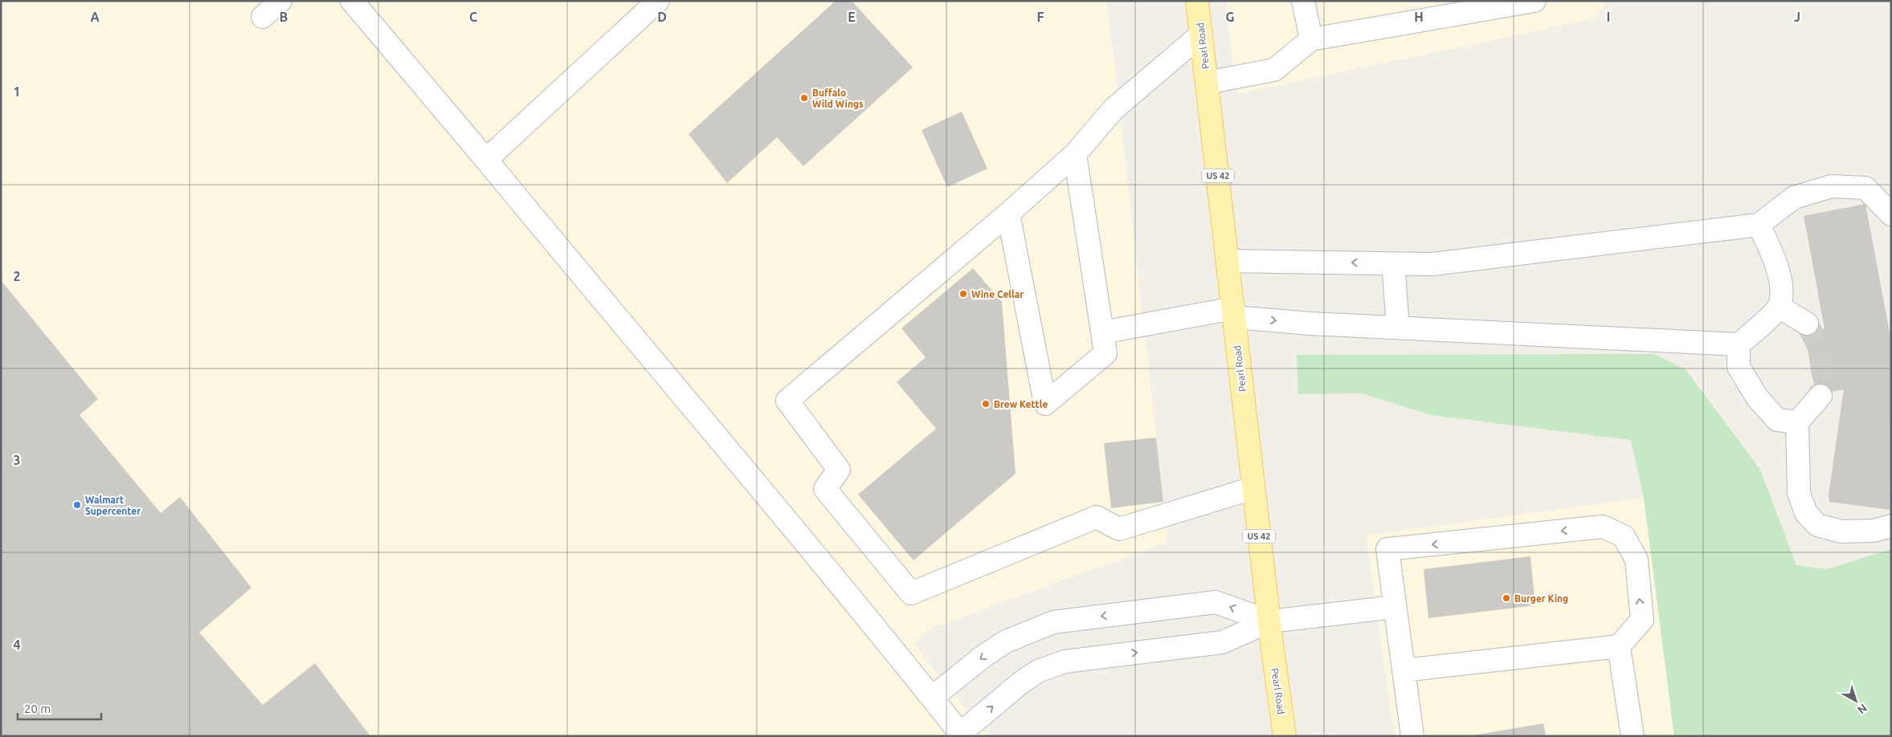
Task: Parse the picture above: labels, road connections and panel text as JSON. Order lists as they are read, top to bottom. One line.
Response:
{"streets":{"main road":["Pearl Road","US 42"]},"places":["Buffalo Wild Wings","Wine Cellar","Brew Kettle","Walmart Supercenter","Burger King"],"scale_bar":"20 m","north":"bottom right","grid":{"columns":["A","B","C","D","E","F","G","H","I","J"],"rows":["1","2","3","4"]}}
